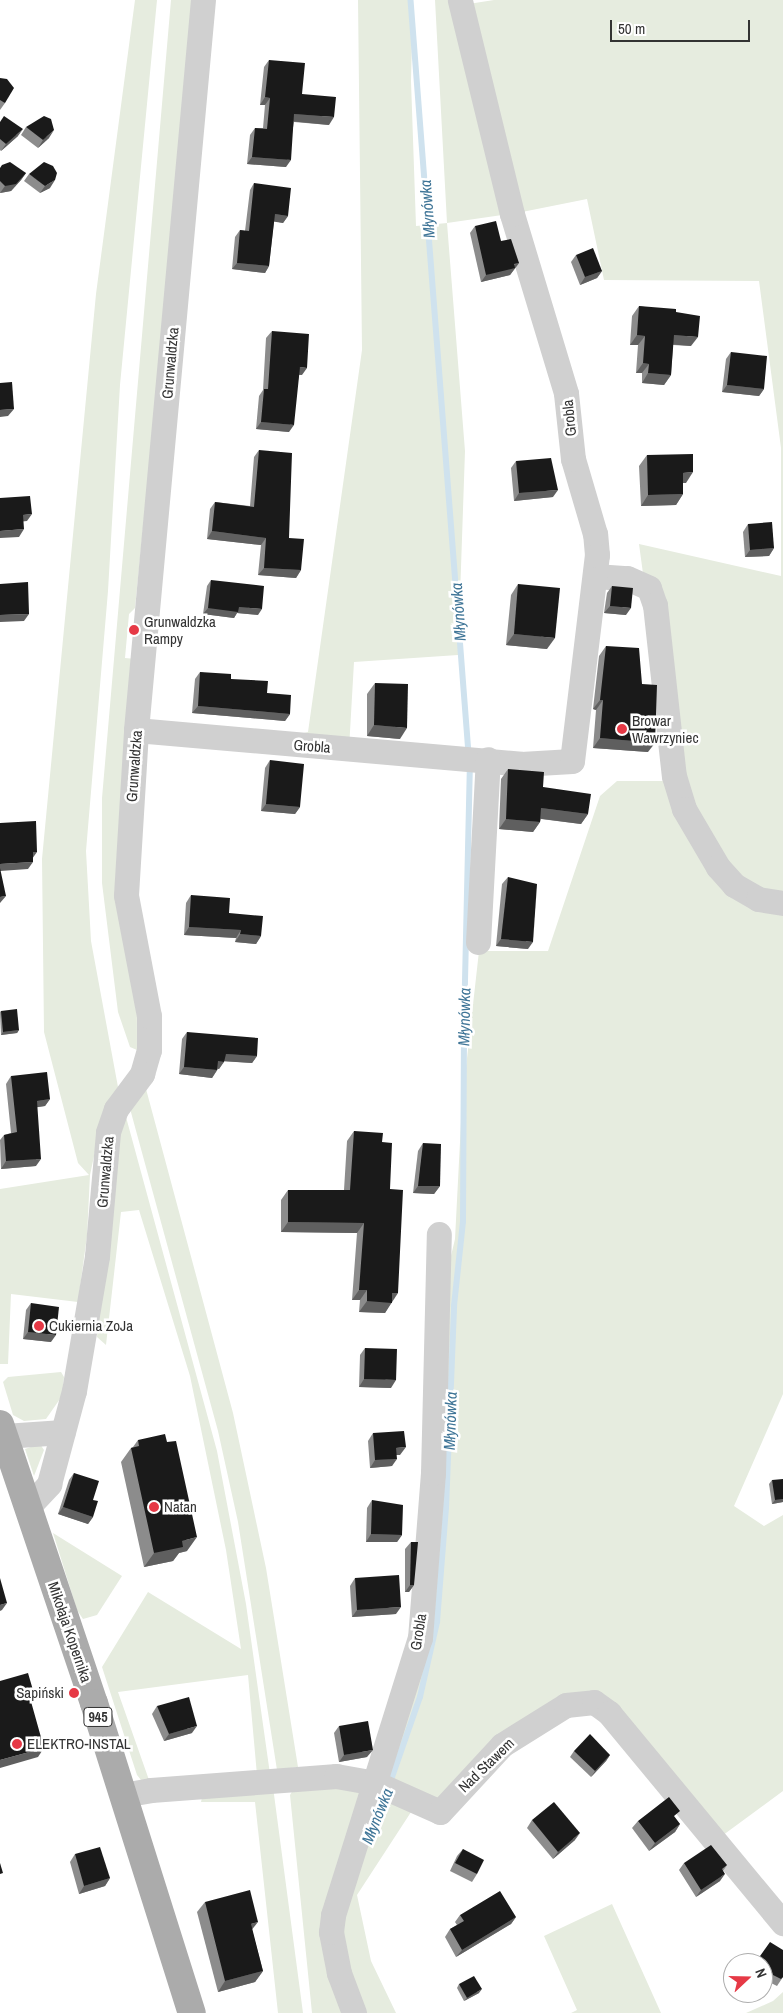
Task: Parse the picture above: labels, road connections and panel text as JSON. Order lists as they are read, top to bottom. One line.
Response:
{"streets":{"main road":["Mikołaja Kopernika","945"],"street":["Grunwaldzka","Grobla","Nad Stawem"]},"crossings":[["Grunwaldzka","Grobla"],["Grunwaldzka","Mikołaja Kopernika"],["Grobla","Nad Stawem"],["Mikołaja Kopernika","Nad Stawem"]],"water":["Młynówka"],"places":["Grunwaldzka Rampy","Browar Wawrzyniec","Cukiernia ZoJa","Natan","Sapiński","ELEKTRO-INSTAL"],"scale_bar":"50 m","north":"right"}
